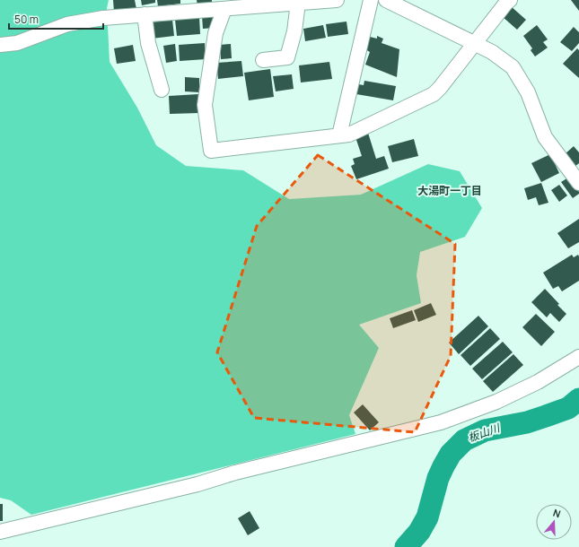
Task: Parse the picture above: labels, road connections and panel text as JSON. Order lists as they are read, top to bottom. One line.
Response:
{"districts":["大湯町一丁目"],"water":["板山川"],"scale_bar":"50 m","north":"top"}
